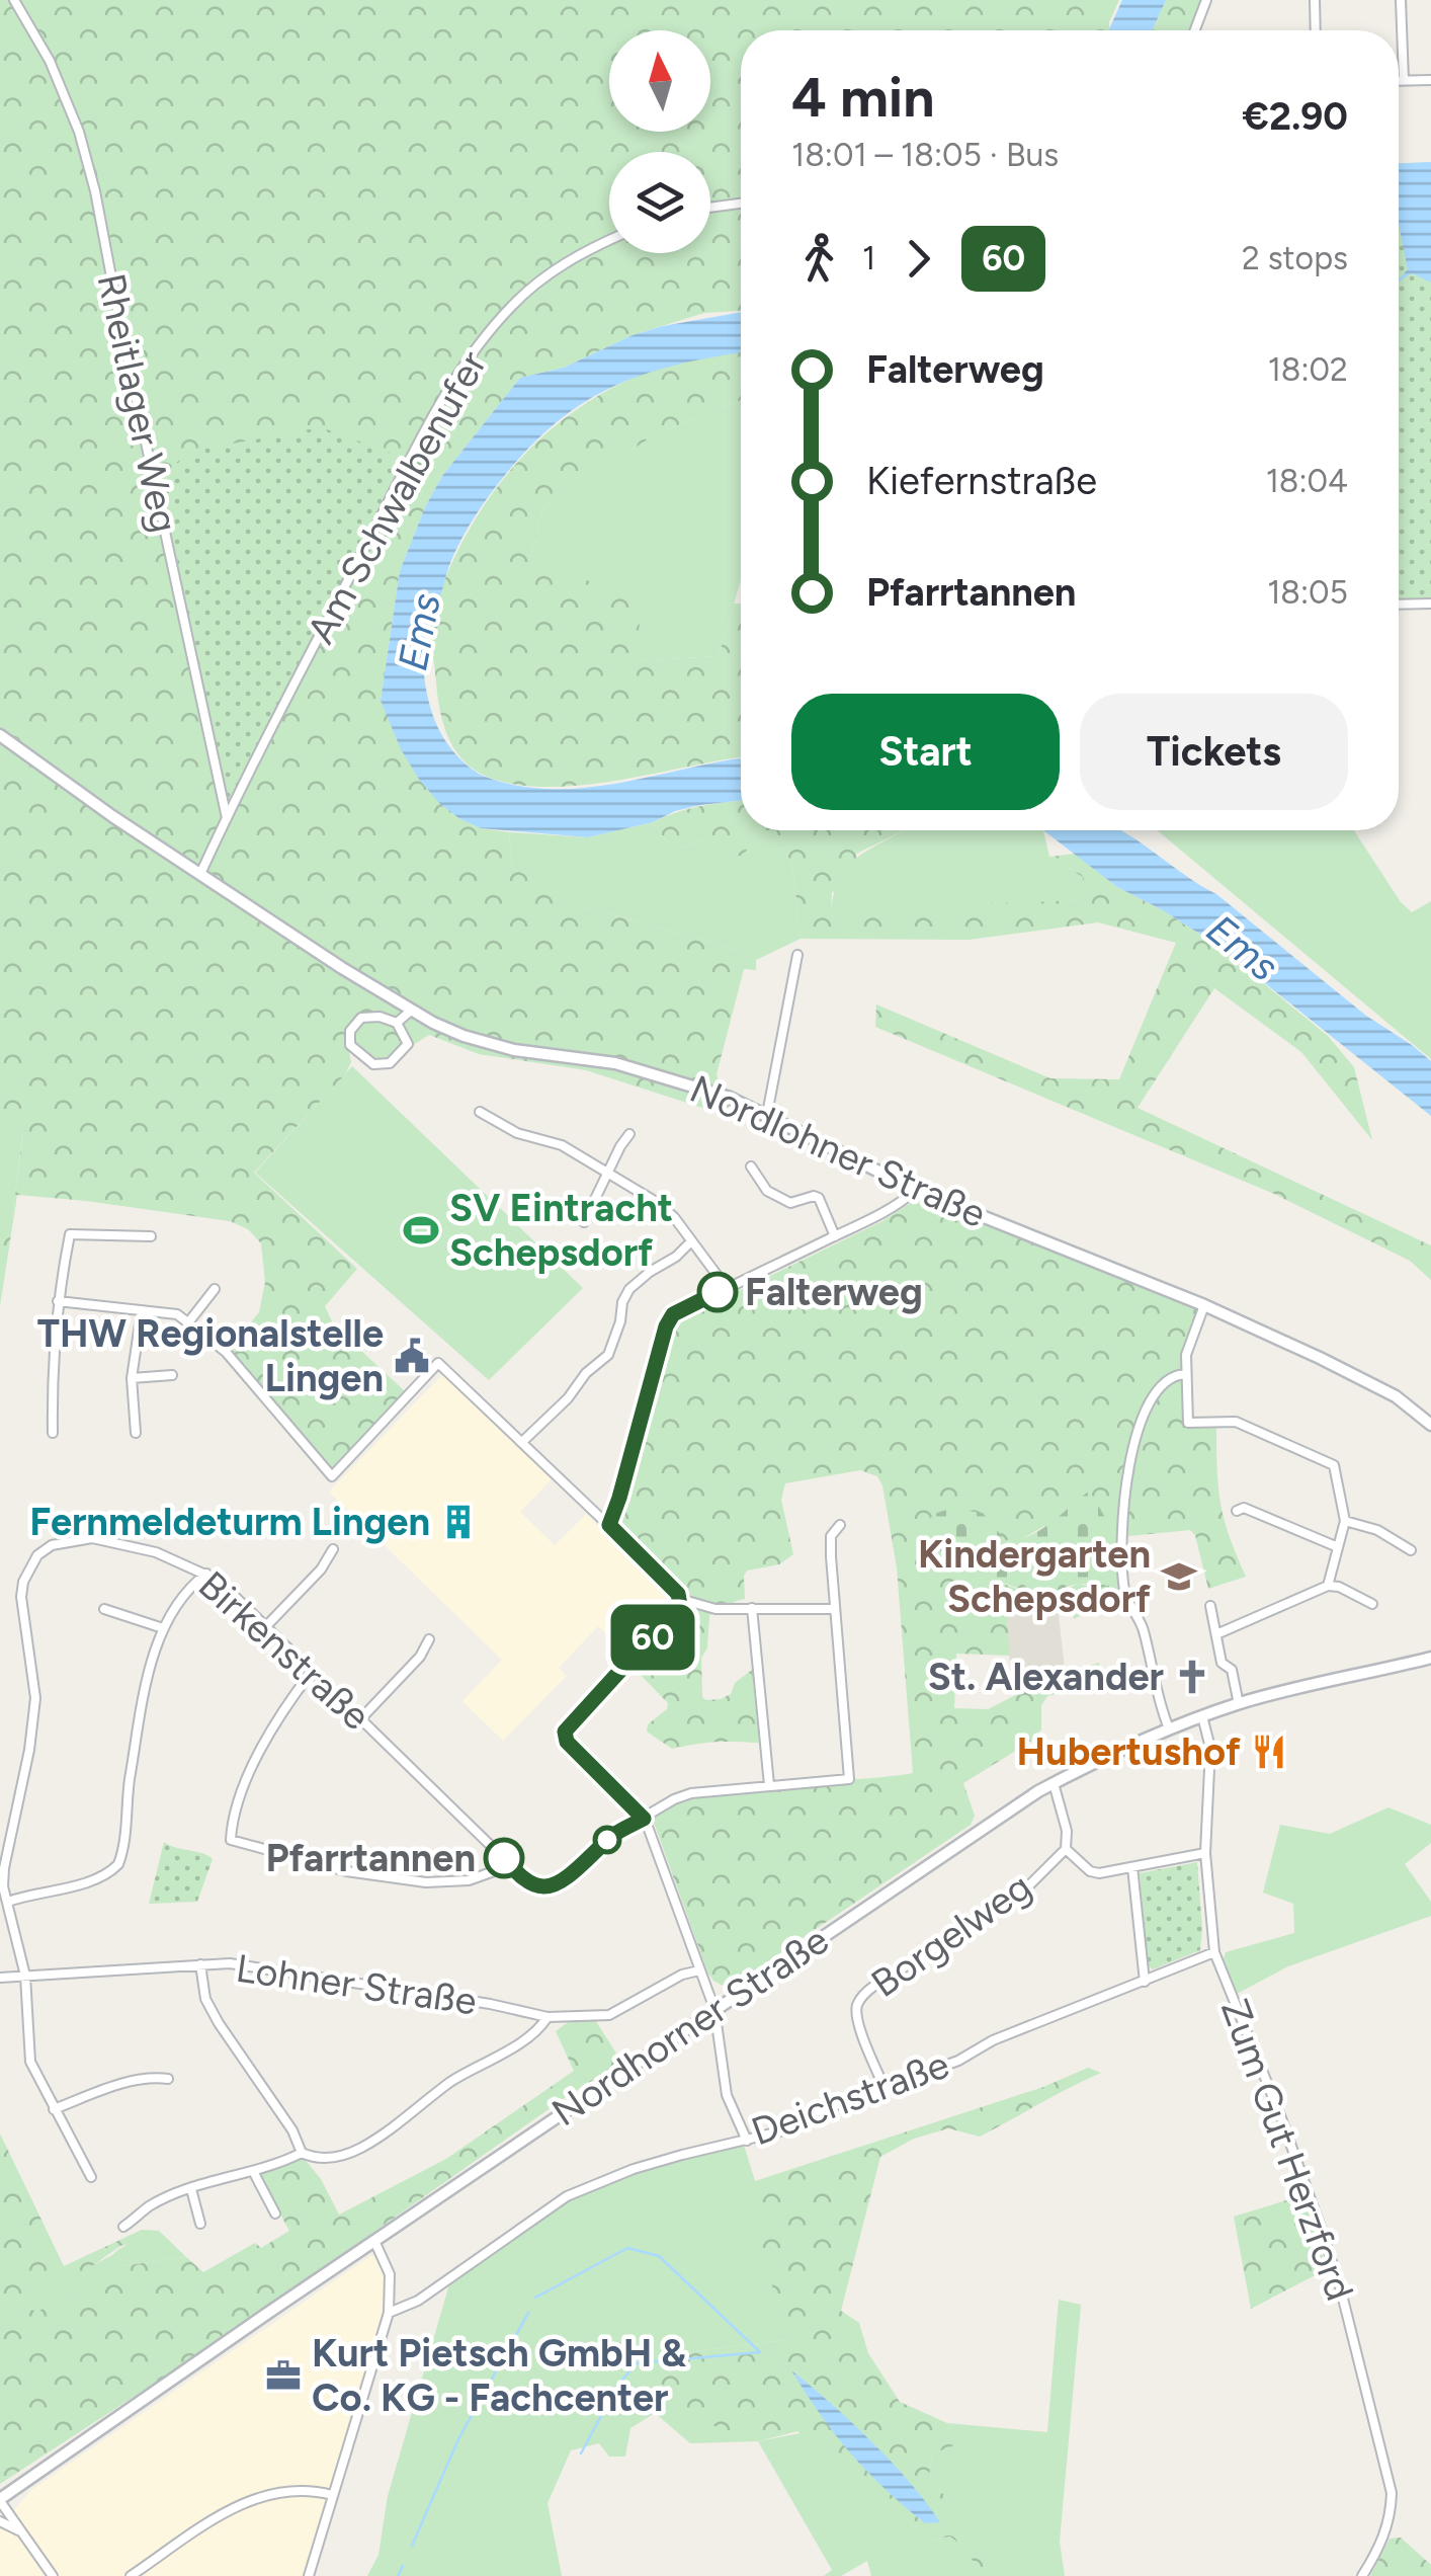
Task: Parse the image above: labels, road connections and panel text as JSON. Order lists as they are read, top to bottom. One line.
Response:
{"streets":{"main road":["Nordlohner Straße","Nordhorner Straße"],"street":["Rheitlager Weg","Am Schwalbenufer","Birkenstraße","Borgelweg","Lohner Straße","Deichstraße","Zum Gut Herzford"]},"crossings":[["Rheitlager Weg","Am Schwalbenufer"],["Am Schwalbenufer","Nordlohner Straße"],["Birkenstraße","Lohner Straße"],["Borgelweg","Nordhorner Straße"],["Borgelweg","Deichstraße"],["Borgelweg","Zum Gut Herzford"],["Nordhorner Straße","Zum Gut Herzford"],["Deichstraße","Zum Gut Herzford"]],"water":["Ems"],"places":{"sports":["SV Eintracht Schepsdorf"],"other":["Falterweg","Pfarrtannen"],"public building":["THW Regionalstelle Lingen"],"building":["Fernmeldeturm Lingen"],"school or university":["Kindergarten Schepsdorf"],"church":["St. Alexander"],"restaurant":["Hubertushof"],"office":["Kurt Pietsch GmbH & Co. KG - Fachcenter"]},"lines":["bus line 60"],"north":"top","page":{"on_map":"60","heading":["4 min","18:01 – 18:05 · Bus","€2.90"],"legs":["1","60","2 stops"],"list":[{"name":"Falterweg","value":"18:02"},{"name":"Kiefernstraße","value":"18:04"},{"name":"Pfarrtannen","value":"18:05"}],"buttons":["Start","Tickets"]}}
